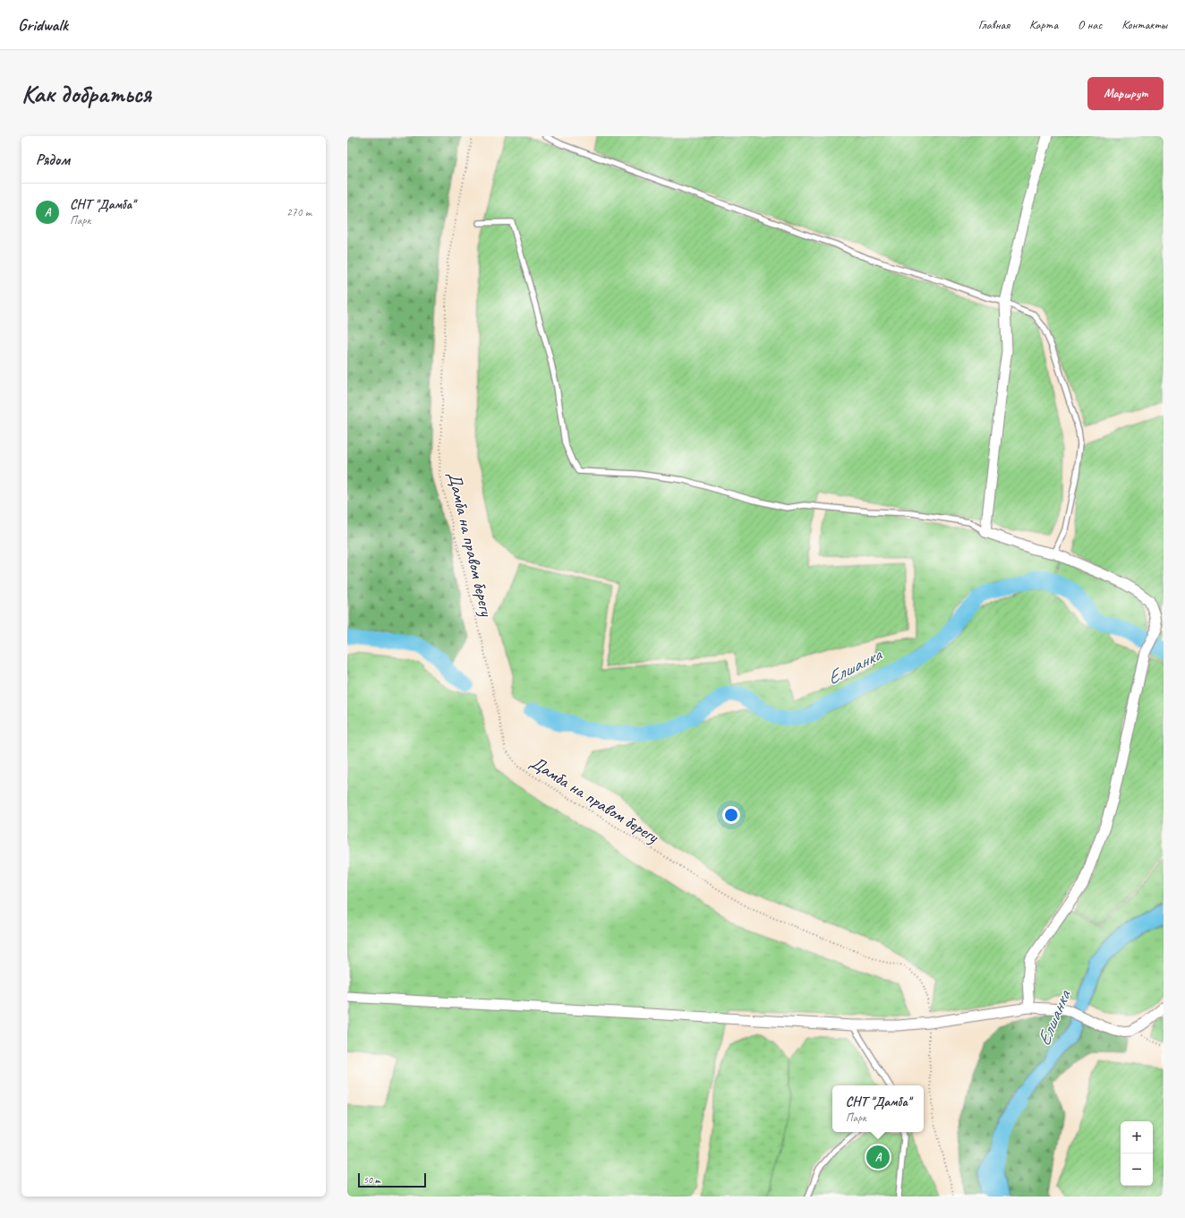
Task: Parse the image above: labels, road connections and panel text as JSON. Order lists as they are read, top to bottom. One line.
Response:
{"streets":{"path":["Дамба на правом берегу"]},"water":["Елшанка"],"scale_bar":"50 m","page":{"header":"Gridwalk","nav":["Главная","Карта","О нас","Контакты"],"buttons":"Маршрут","title":"Как добраться","heading":"Рядом","list":[{"mark":"A","name":"СНТ \"Дамба\"","note":"Парк","value":"270 m"}],"popup":["СНТ \"Дамба\"","Парк"],"map_buttons":["+","−"],"pins":"A","scale":"50 m"}}
